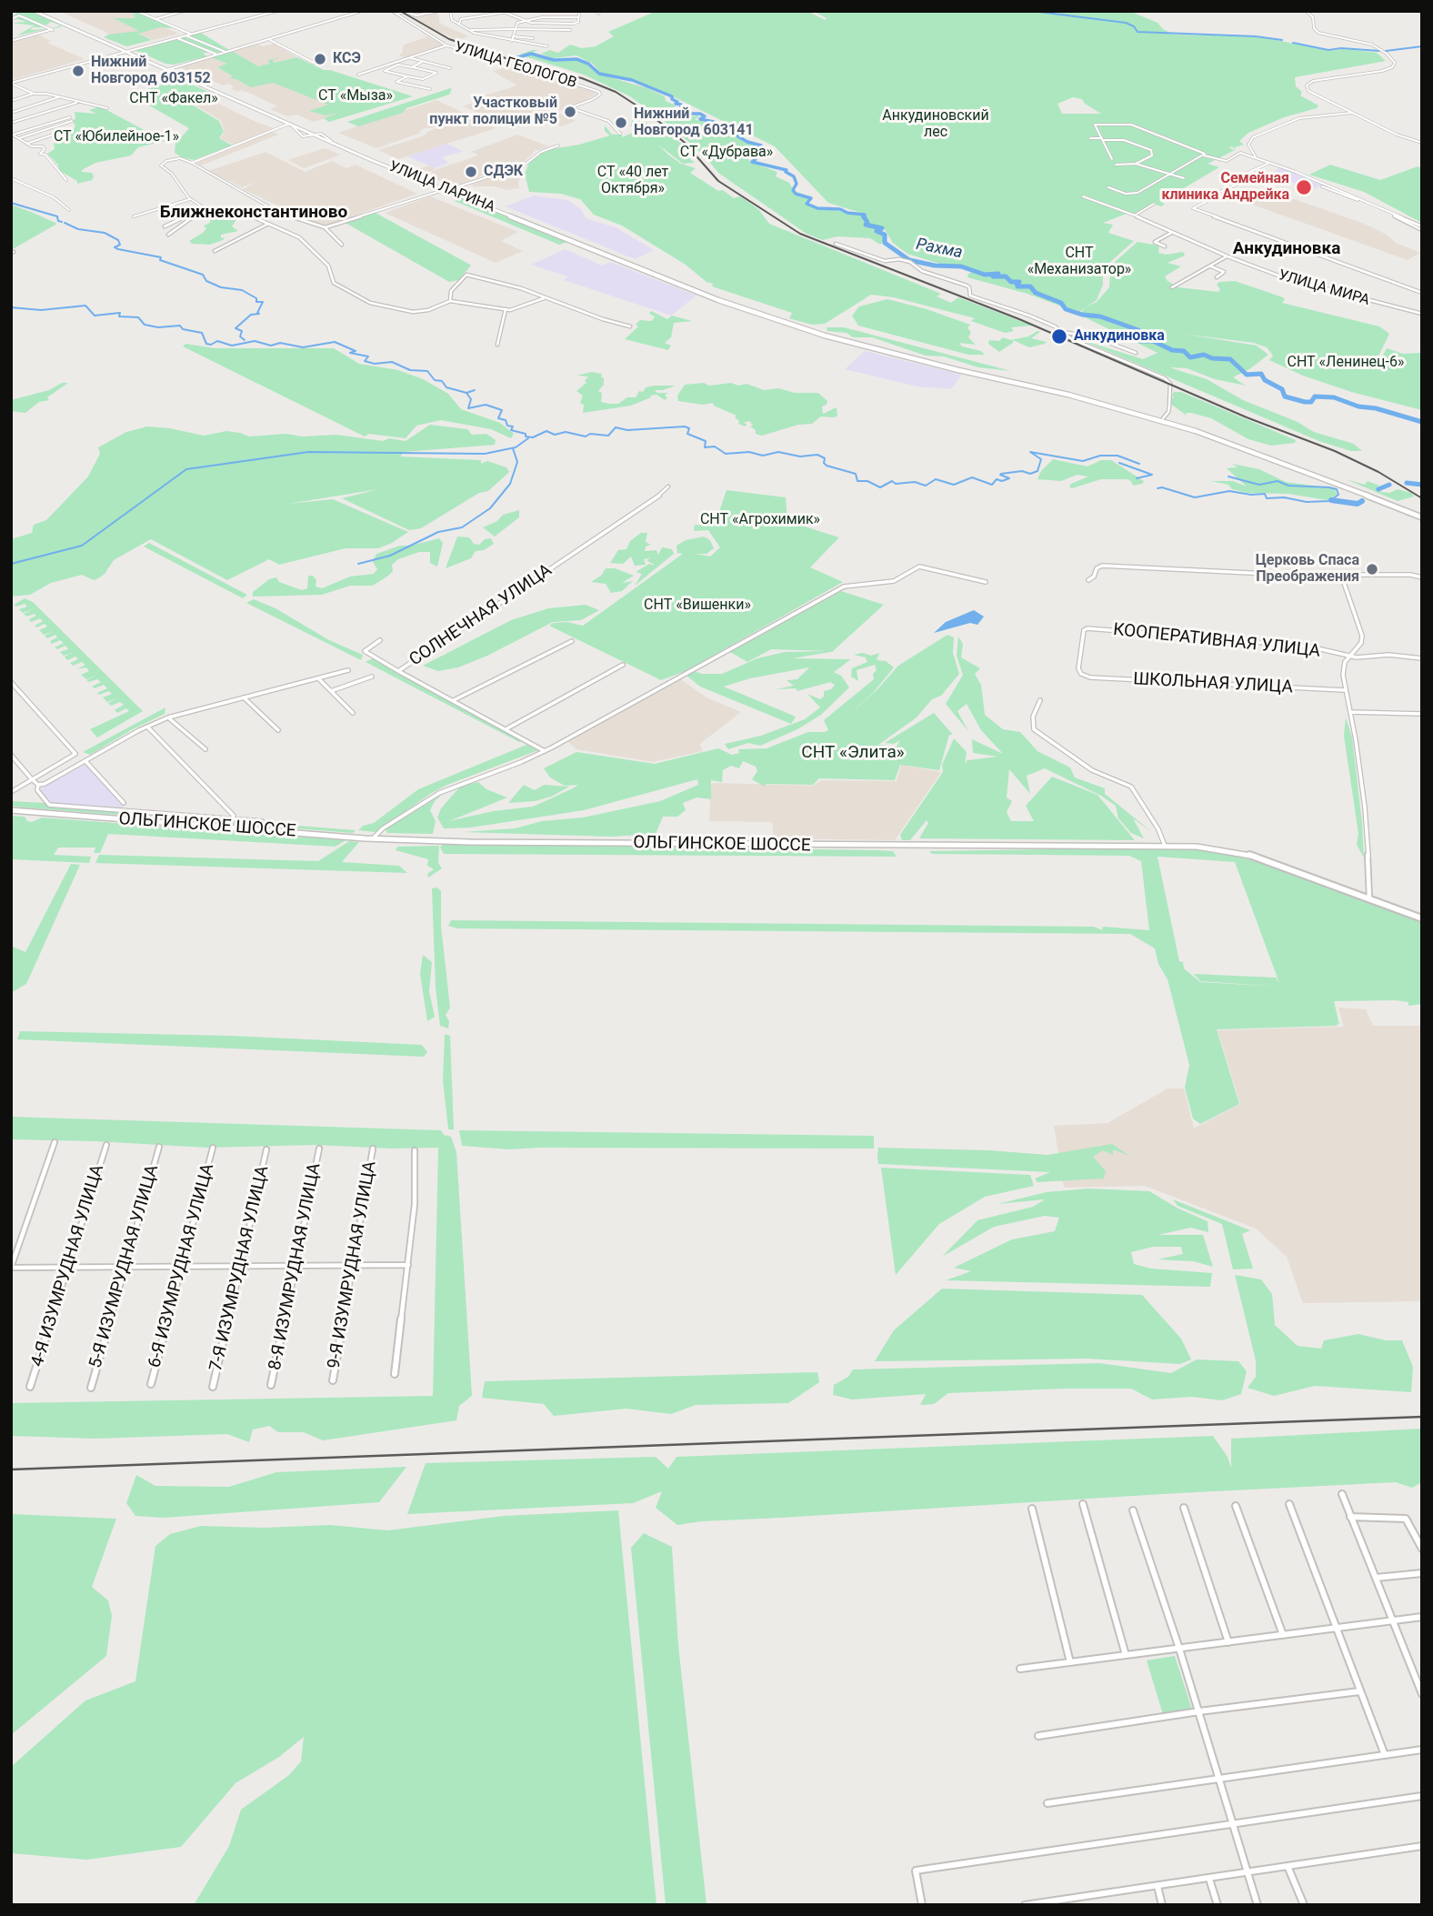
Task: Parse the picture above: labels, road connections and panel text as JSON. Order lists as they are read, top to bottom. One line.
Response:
{"streets":{"main road":["УЛИЦА ЛАРИНА","ОЛЬГИНСКОЕ ШОССЕ"],"street":["УЛИЦА ГЕОЛОГОВ","УЛИЦА МИРА","СОЛНЕЧНАЯ УЛИЦА","КООПЕРАТИВНАЯ УЛИЦА","ШКОЛЬНАЯ УЛИЦА","9-Я ИЗУМРУДНАЯ УЛИЦА","4-Я ИЗУМРУДНАЯ УЛИЦА","6-Я ИЗУМРУДНАЯ УЛИЦА","5-Я ИЗУМРУДНАЯ УЛИЦА","8-Я ИЗУМРУДНАЯ УЛИЦА","7-Я ИЗУМРУДНАЯ УЛИЦА"]},"crossings":[["КООПЕРАТИВНАЯ УЛИЦА","ШКОЛЬНАЯ УЛИЦА"]],"districts":["Ближнеконстантиново","Анкудиновка"],"water":["Рахма"],"parks":["СТ «Мыза»","СНТ «Факел»","Анкудиновский лес","СТ «Юбилейное-1»","СТ «Дубрава»","СТ «40 лет Октября»","СНТ «Механизатор»","СНТ «Ленинец-6»","СНТ «Агрохимик»","СНТ «Вишенки»","СНТ «Элита»"],"places":["КСЭ","Нижний Новгород 603152","Участковый пункт полиции №5","Нижний Новгород 603141","СДЭК","Семейная клиника Андрейка","Анкудиновка","Церковь Спаса Преображения"]}
